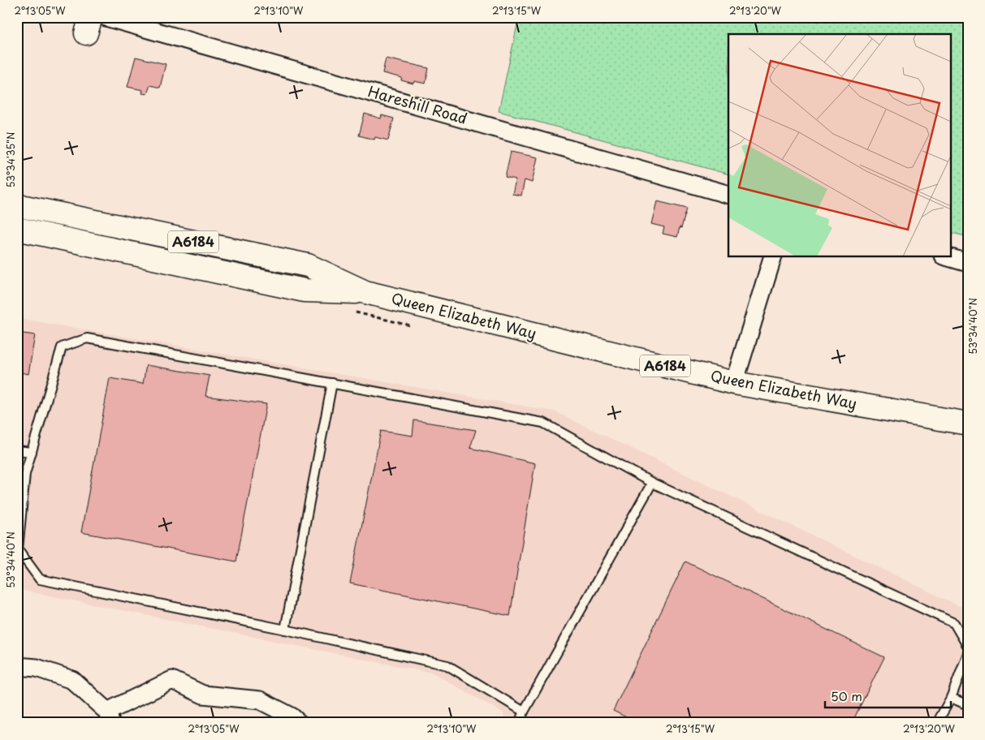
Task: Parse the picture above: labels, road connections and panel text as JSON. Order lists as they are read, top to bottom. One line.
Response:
{"streets":{"main road":["A6184","Queen Elizabeth Way"],"street":["Hareshill Road"]},"scale_bar":"50 m","coordinates":["2°13'05\"W","2°13'10\"W","2°13'15\"W","2°13'20\"W","53°34'35\"N","53°34'40\"N"]}
